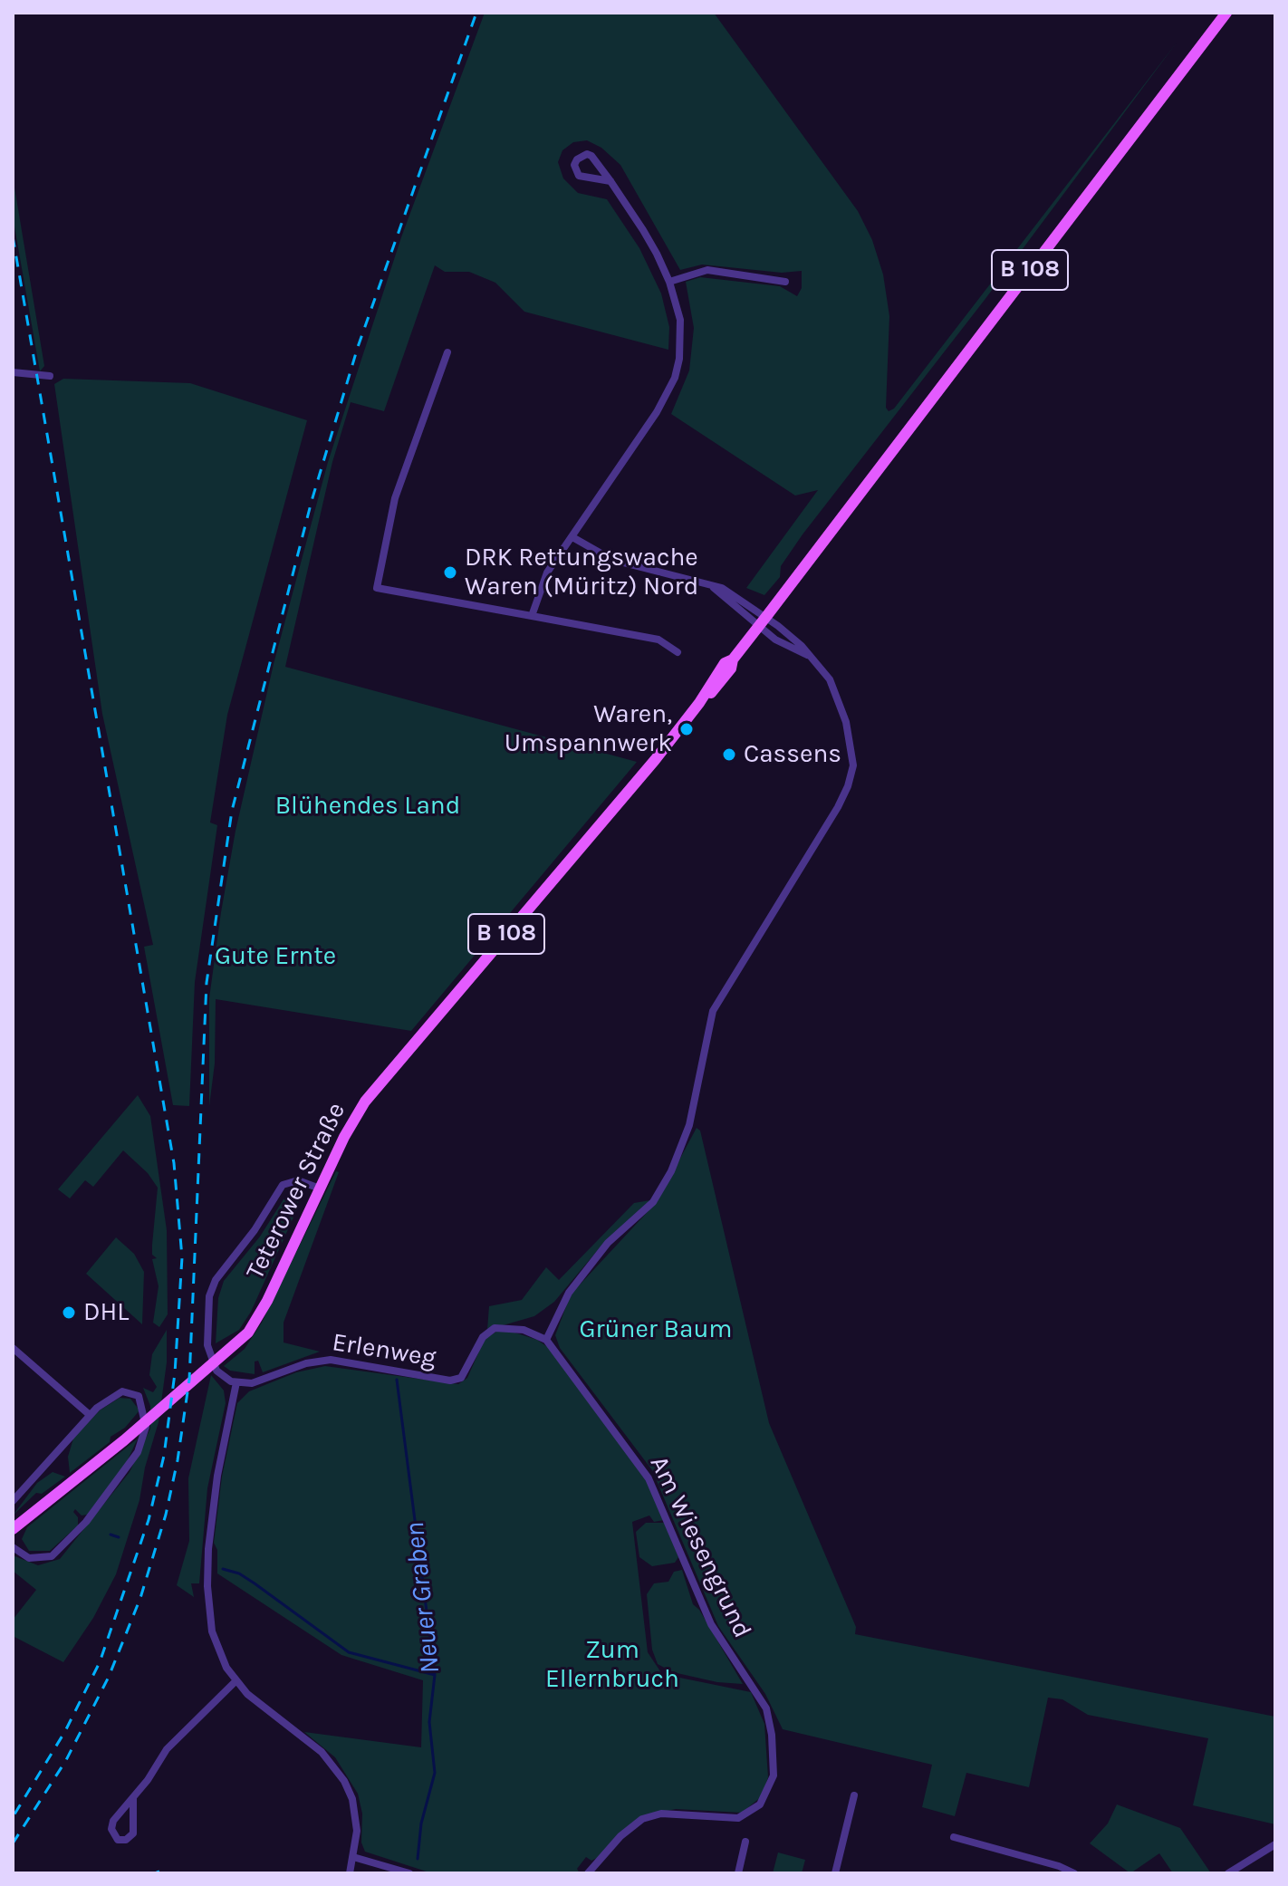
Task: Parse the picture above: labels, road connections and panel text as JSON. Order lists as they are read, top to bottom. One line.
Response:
{"streets":{"main road":["B 108","Teterower Straße"],"street":["Erlenweg","Am Wiesengrund"]},"crossings":[["B 108","Teterower Straße"],["Erlenweg","Am Wiesengrund"]],"water":["Neuer Graben"],"parks":["Blühendes Land","Gute Ernte","Grüner Baum","Zum Ellernbruch"],"places":["DRK Rettungswache Waren (Müritz) Nord","Waren, Umspannwerk","Cassens","DHL"]}
